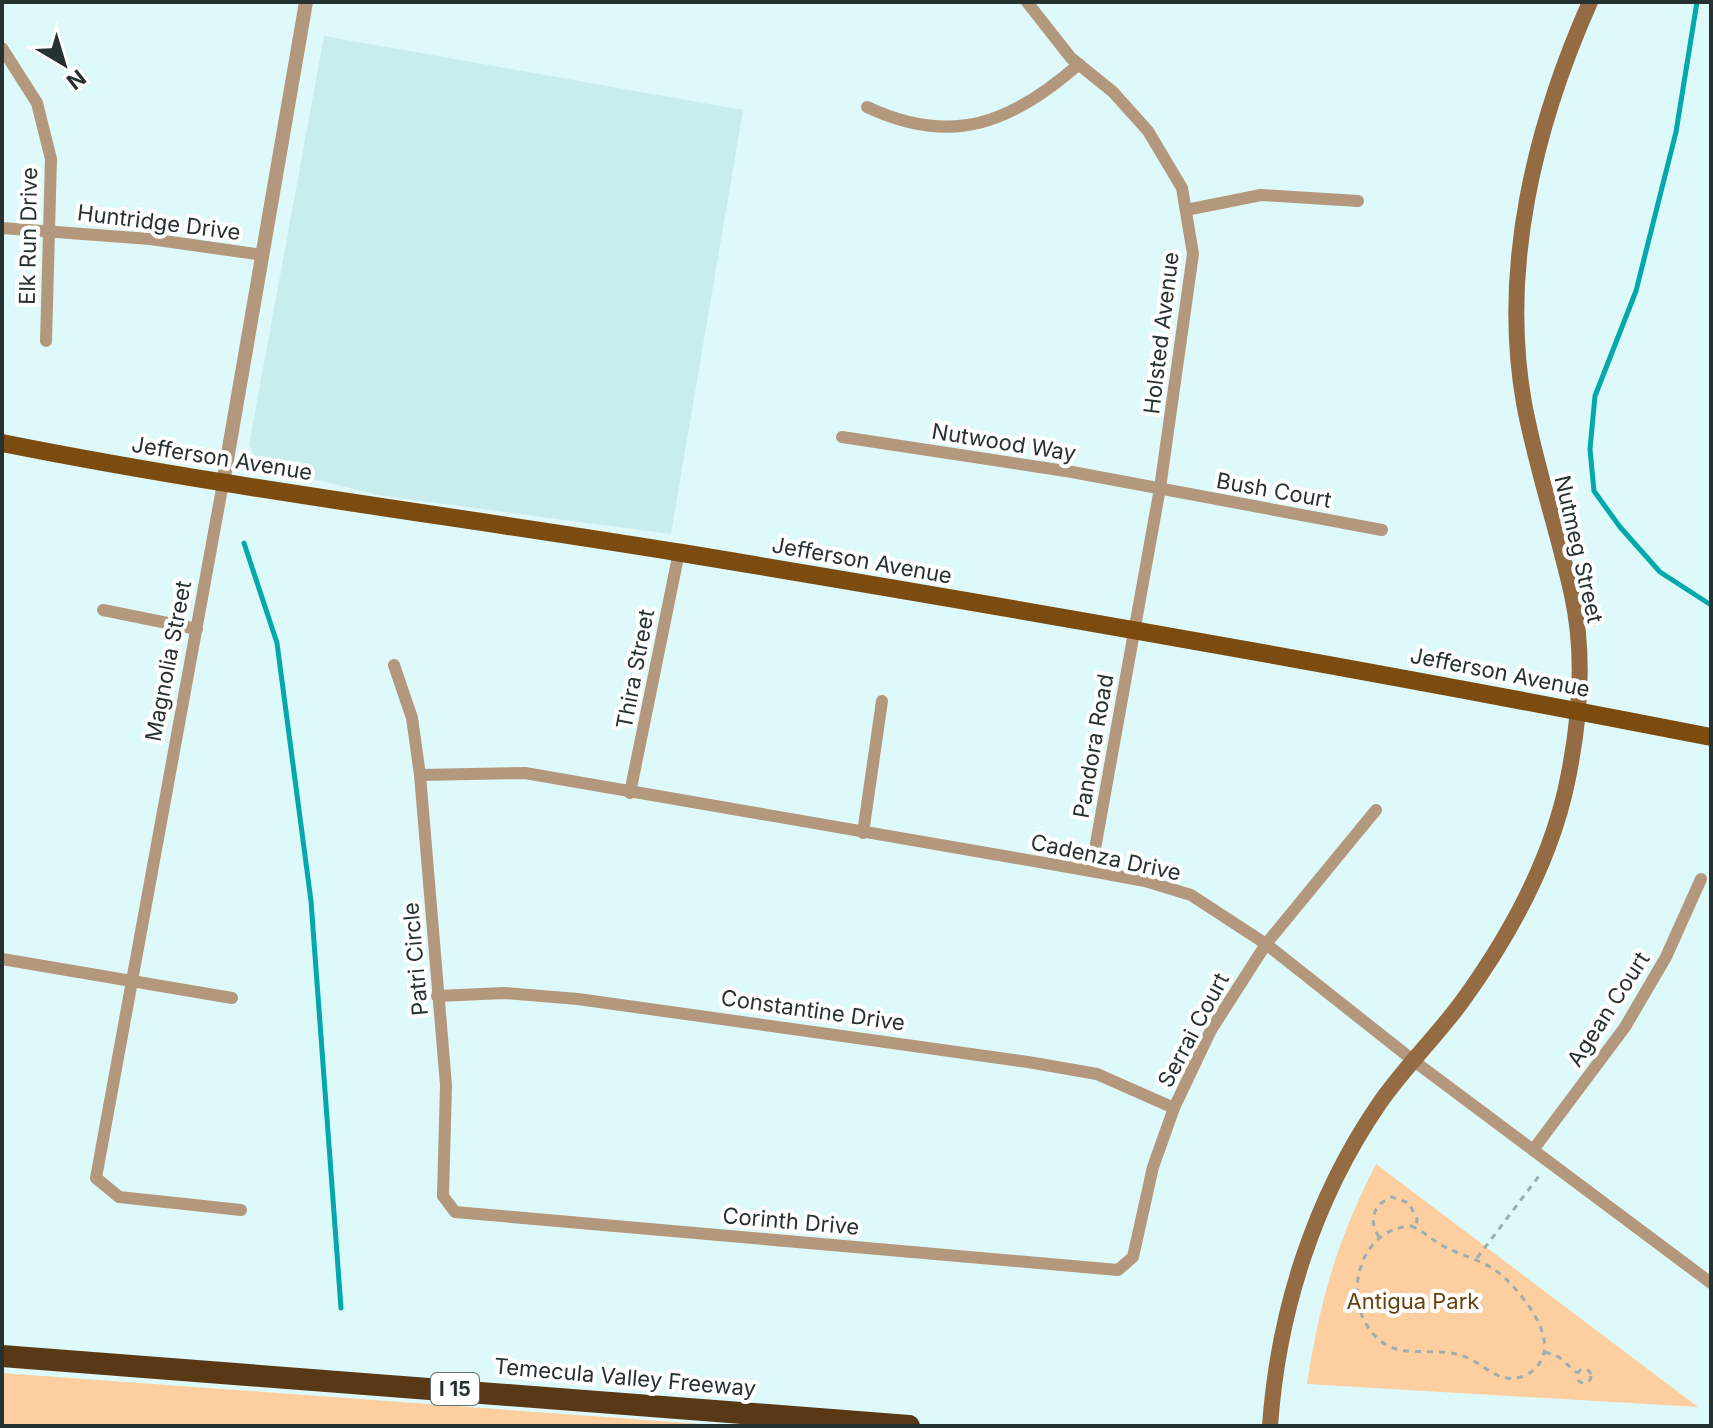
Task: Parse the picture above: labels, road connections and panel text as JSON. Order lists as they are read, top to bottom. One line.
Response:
{"streets":{"highway":["Temecula Valley Freeway","I 15"],"main road":["Jefferson Avenue","Nutmeg Street"],"street":["Huntridge Drive","Elk Run Drive","Holsted Avenue","Nutwood Way","Bush Court","Magnolia Street","Thira Street","Pandora Road","Cadenza Drive","Patri Circle","Agean Court","Constantine Drive","Serrai Court","Corinth Drive"]},"crossings":[["Huntridge Drive","Elk Run Drive"],["Huntridge Drive","Magnolia Street"],["Holsted Avenue","Nutwood Way"],["Holsted Avenue","Jefferson Avenue"],["Holsted Avenue","Bush Court"],["Holsted Avenue","Pandora Road"],["Nutwood Way","Bush Court"],["Jefferson Avenue","Nutmeg Street"],["Jefferson Avenue","Magnolia Street"],["Jefferson Avenue","Thira Street"],["Jefferson Avenue","Pandora Road"],["Nutmeg Street","Cadenza Drive"],["Thira Street","Cadenza Drive"],["Pandora Road","Cadenza Drive"],["Cadenza Drive","Patri Circle"],["Cadenza Drive","Agean Court"],["Cadenza Drive","Serrai Court"],["Patri Circle","Constantine Drive"],["Patri Circle","Corinth Drive"],["Constantine Drive","Serrai Court"],["Serrai Court","Corinth Drive"]],"parks":["Antigua Park"],"north":"bottom right"}
